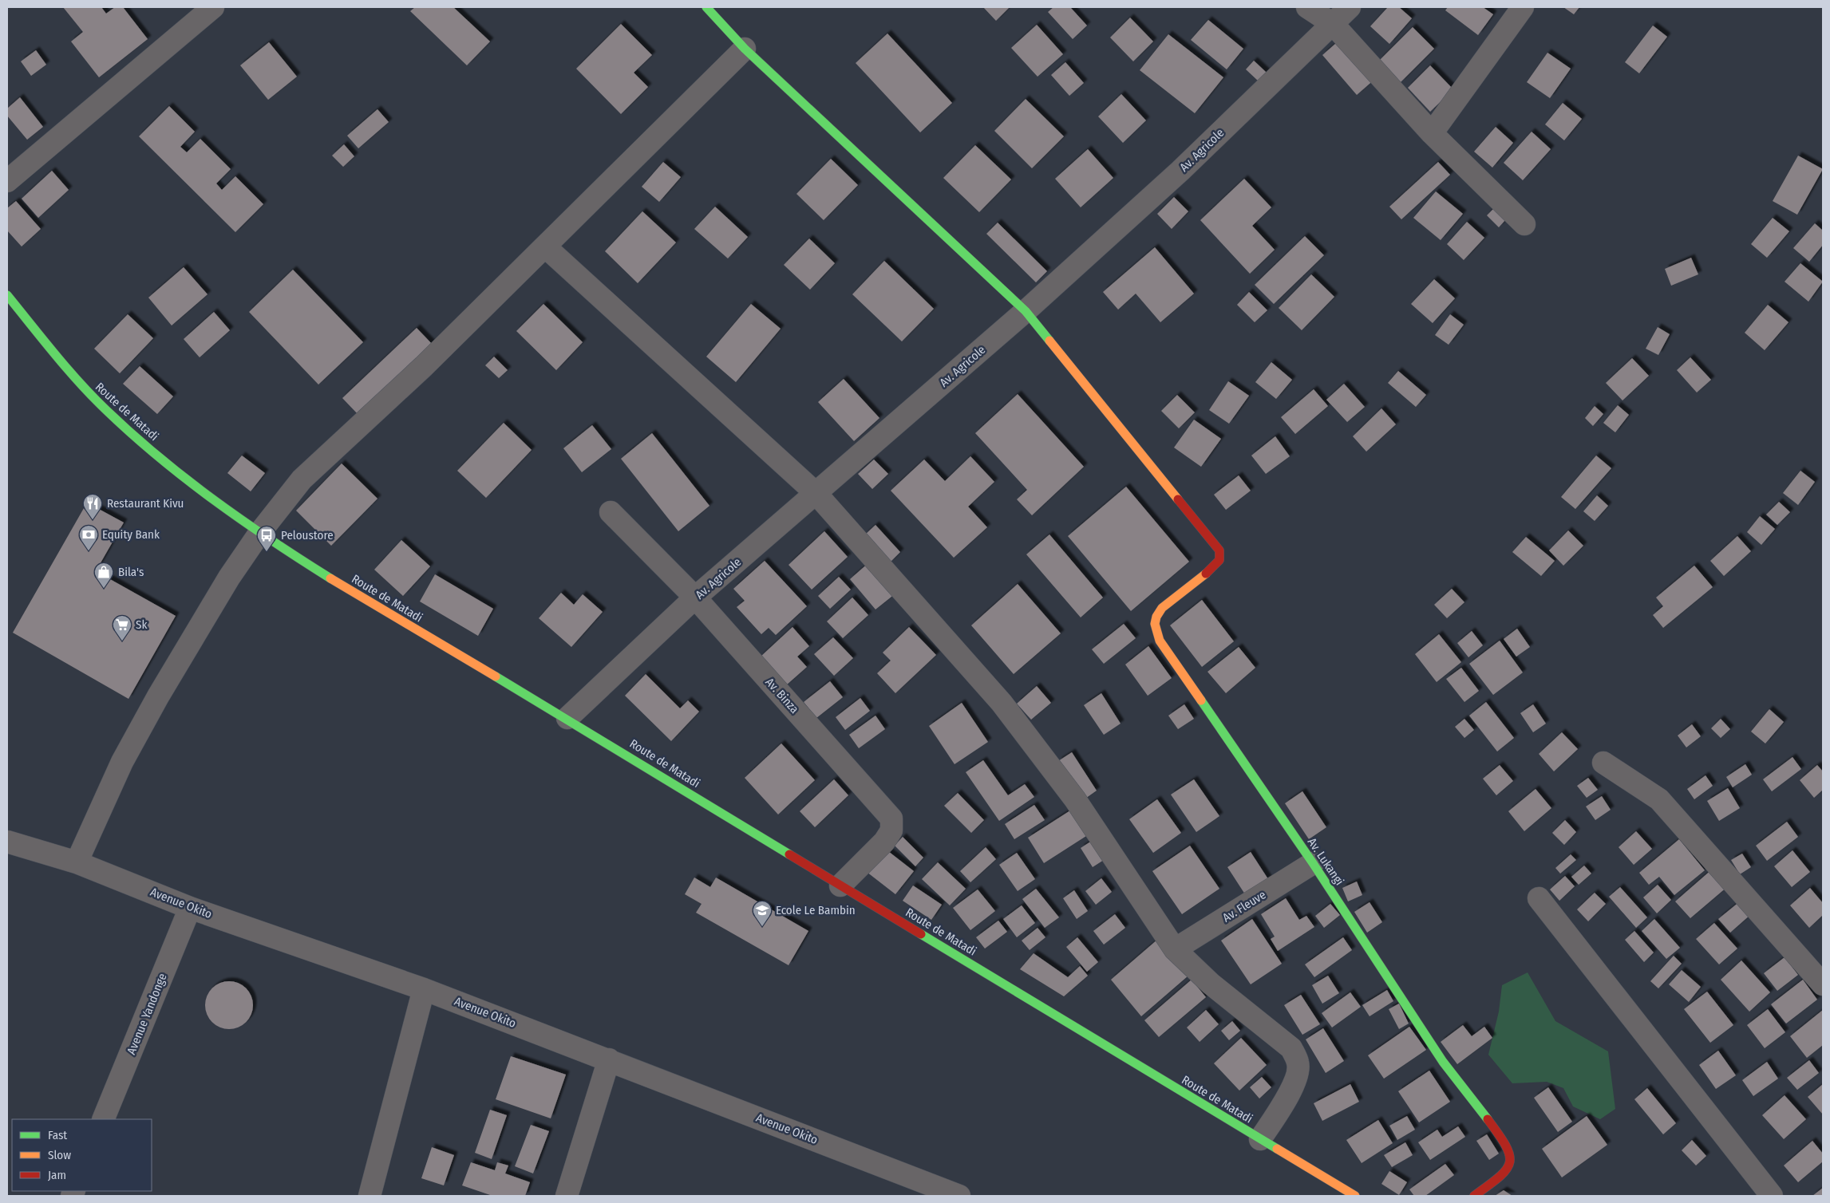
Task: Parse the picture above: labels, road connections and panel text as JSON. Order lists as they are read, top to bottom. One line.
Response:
{"streets":{"main road":["Route de Matadi","Av. Lukangi"],"street":["Av. Agricole","Av. Binza","Avenue Okito","Av. Fleuve","Avenue Yandonge"]},"crossings":[["Av. Agricole","Route de Matadi"],["Av. Agricole","Av. Binza"],["Av. Agricole","Av. Lukangi"],["Route de Matadi","Av. Binza"],["Av. Lukangi","Av. Fleuve"],["Avenue Okito","Avenue Yandonge"]],"places":{"restaurant":["Restaurant Kivu"],"bank":["Equity Bank"],"bus stop":["Peloustore"],"shop":["Bila's"],"supermarket":["Sk"],"school or university":["Ecole Le Bambin"]},"legend":["Fast","Slow","Jam"]}
